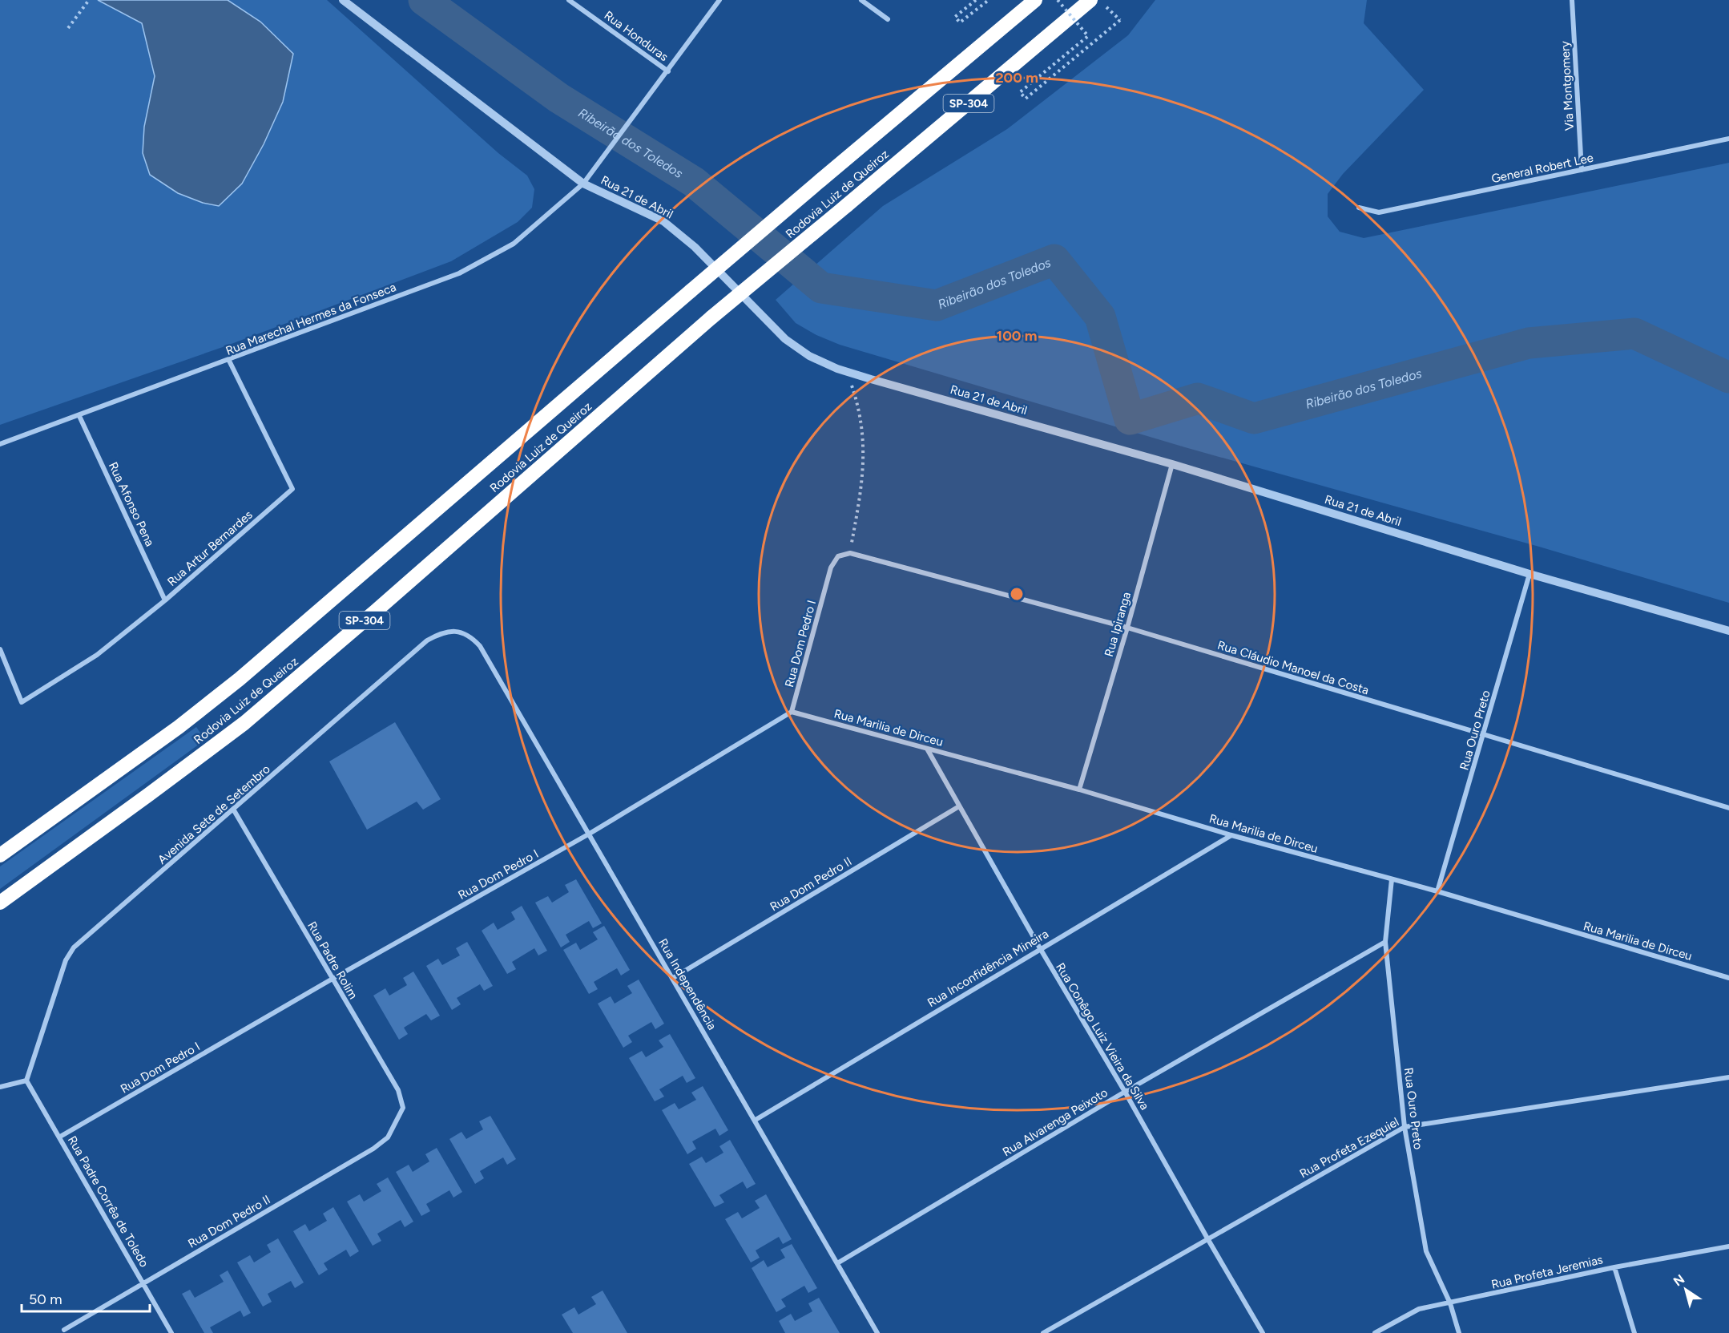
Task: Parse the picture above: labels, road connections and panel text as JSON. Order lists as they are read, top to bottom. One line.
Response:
{"streets":{"highway":["SP-304","Rodovia Luiz de Queiroz"],"street":["Rua Honduras","Via Montgomery","General Robert Lee","Rua 21 de Abril","Rua Marechal Hermes da Fonseca","Rua Afonso Pena","Rua Artur Bernardes","Rua Ipiranga","Rua Dom Pedro I","Rua Cláudio Manoel da Costa","Rua Marilia de Dirceu","Rua Ouro Preto","Avenida Sete de Setembro","Rua Dom Pedro II","Rua Padre Rolim","Rua Inconfidência Mineira","Rua Independência","Rua Conêgo Luiz Vieira da Silva","Rua Alvarenga Peixoto","Rua Profeta Ezequiel","Rua Padre Corrêa de Toledo","Rua Profeta Jeremias"]},"crossings":[["Rua Honduras","Rua Marechal Hermes da Fonseca"],["Via Montgomery","General Robert Lee"],["Rua 21 de Abril","Rua Marechal Hermes da Fonseca"],["Rua 21 de Abril","Rua Ipiranga"],["Rua 21 de Abril","Rua Ouro Preto"],["Rua Marechal Hermes da Fonseca","Rua Afonso Pena"],["Rua Marechal Hermes da Fonseca","Rua Artur Bernardes"],["Rua Afonso Pena","Rua Artur Bernardes"],["Rua Ipiranga","Rua Cláudio Manoel da Costa"],["Rua Ipiranga","Rua Marilia de Dirceu"],["Rua Dom Pedro I","Rua Cláudio Manoel da Costa"],["Rua Dom Pedro I","Rua Marilia de Dirceu"],["Rua Dom Pedro I","Rua Padre Rolim"],["Rua Dom Pedro I","Rua Independência"],["Rua Dom Pedro I","Rua Padre Corrêa de Toledo"],["Rua Cláudio Manoel da Costa","Rua Ouro Preto"],["Rua Marilia de Dirceu","Rua Ouro Preto"],["Rua Marilia de Dirceu","Rua Inconfidência Mineira"],["Rua Marilia de Dirceu","Rua Conêgo Luiz Vieira da Silva"],["Rua Ouro Preto","Rua Alvarenga Peixoto"],["Rua Ouro Preto","Rua Profeta Ezequiel"],["Rua Ouro Preto","Rua Profeta Jeremias"],["Avenida Sete de Setembro","Rua Padre Rolim"],["Avenida Sete de Setembro","Rua Independência"],["Avenida Sete de Setembro","Rua Padre Corrêa de Toledo"],["Rua Dom Pedro II","Rua Padre Rolim"],["Rua Dom Pedro II","Rua Independência"],["Rua Dom Pedro II","Rua Conêgo Luiz Vieira da Silva"],["Rua Dom Pedro II","Rua Padre Corrêa de Toledo"],["Rua Inconfidência Mineira","Rua Independência"],["Rua Inconfidência Mineira","Rua Conêgo Luiz Vieira da Silva"],["Rua Independência","Rua Alvarenga Peixoto"],["Rua Conêgo Luiz Vieira da Silva","Rua Alvarenga Peixoto"],["Rua Conêgo Luiz Vieira da Silva","Rua Profeta Ezequiel"]],"water":["Ribeirão dos Toledos"],"scale_bar":"50 m","north":"top left","rings":["200 m","100 m"]}
